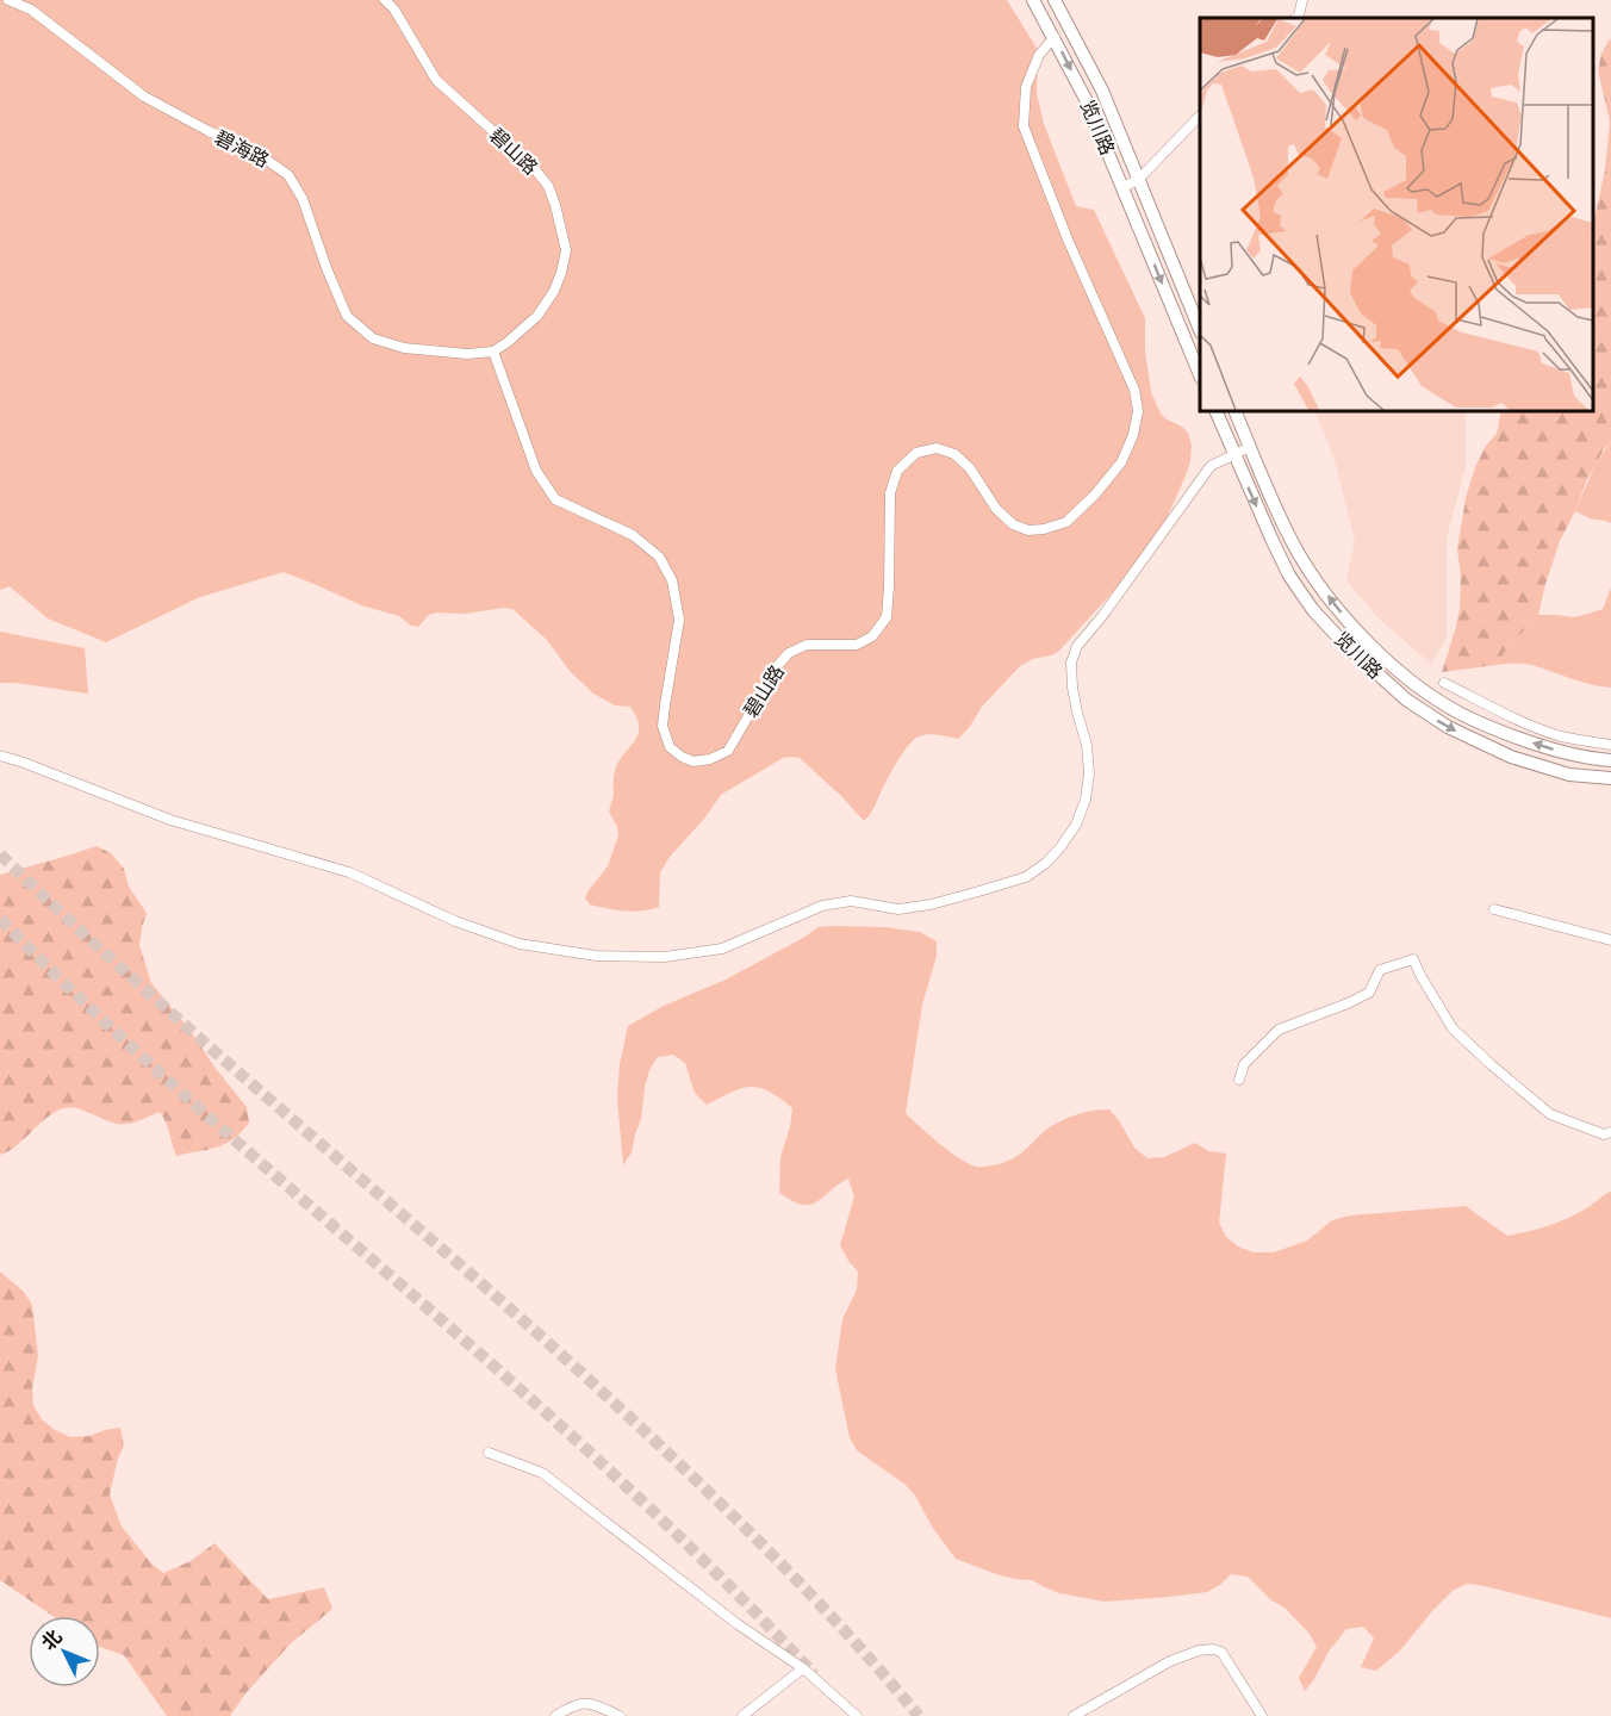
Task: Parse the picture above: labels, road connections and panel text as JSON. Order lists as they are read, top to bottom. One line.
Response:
{"streets":{"street":["览川路","碧海路","碧山路"]},"crossings":[["览川路","碧山路"],["碧海路","碧山路"]],"north":"top left"}
